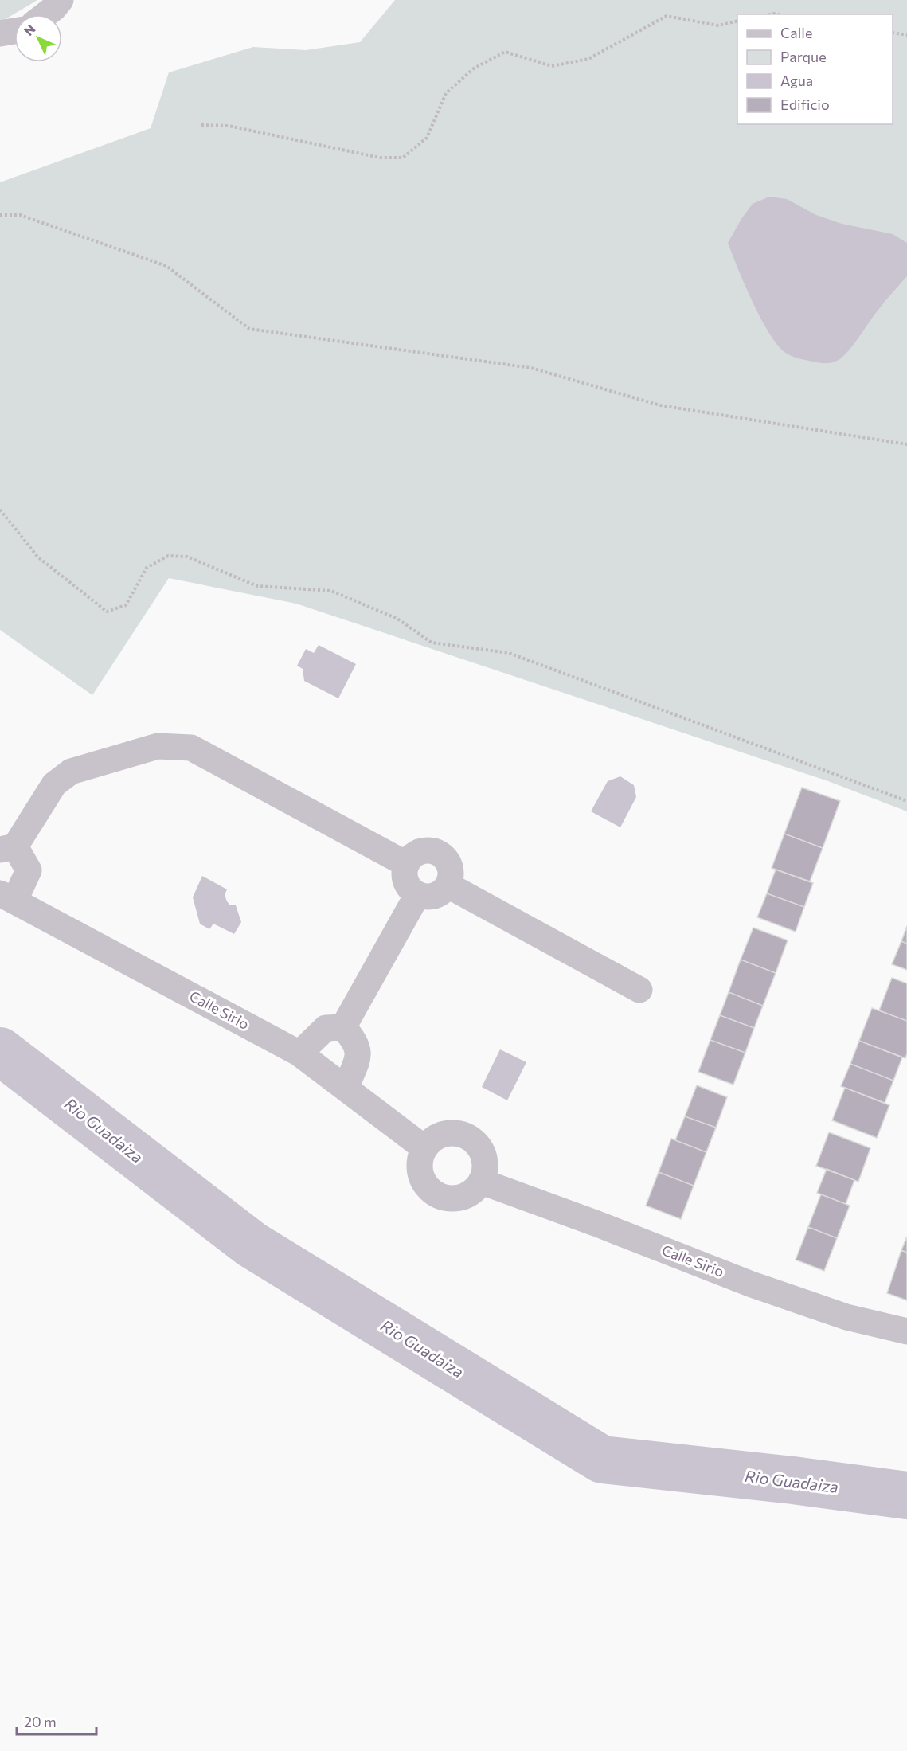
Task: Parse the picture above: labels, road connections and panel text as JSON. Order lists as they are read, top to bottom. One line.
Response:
{"streets":{"street":["Calle Sirio"]},"water":["Rio Guadaiza"],"legend":["Calle","Parque","Agua","Edificio"],"scale_bar":"20 m","north":"top left"}
